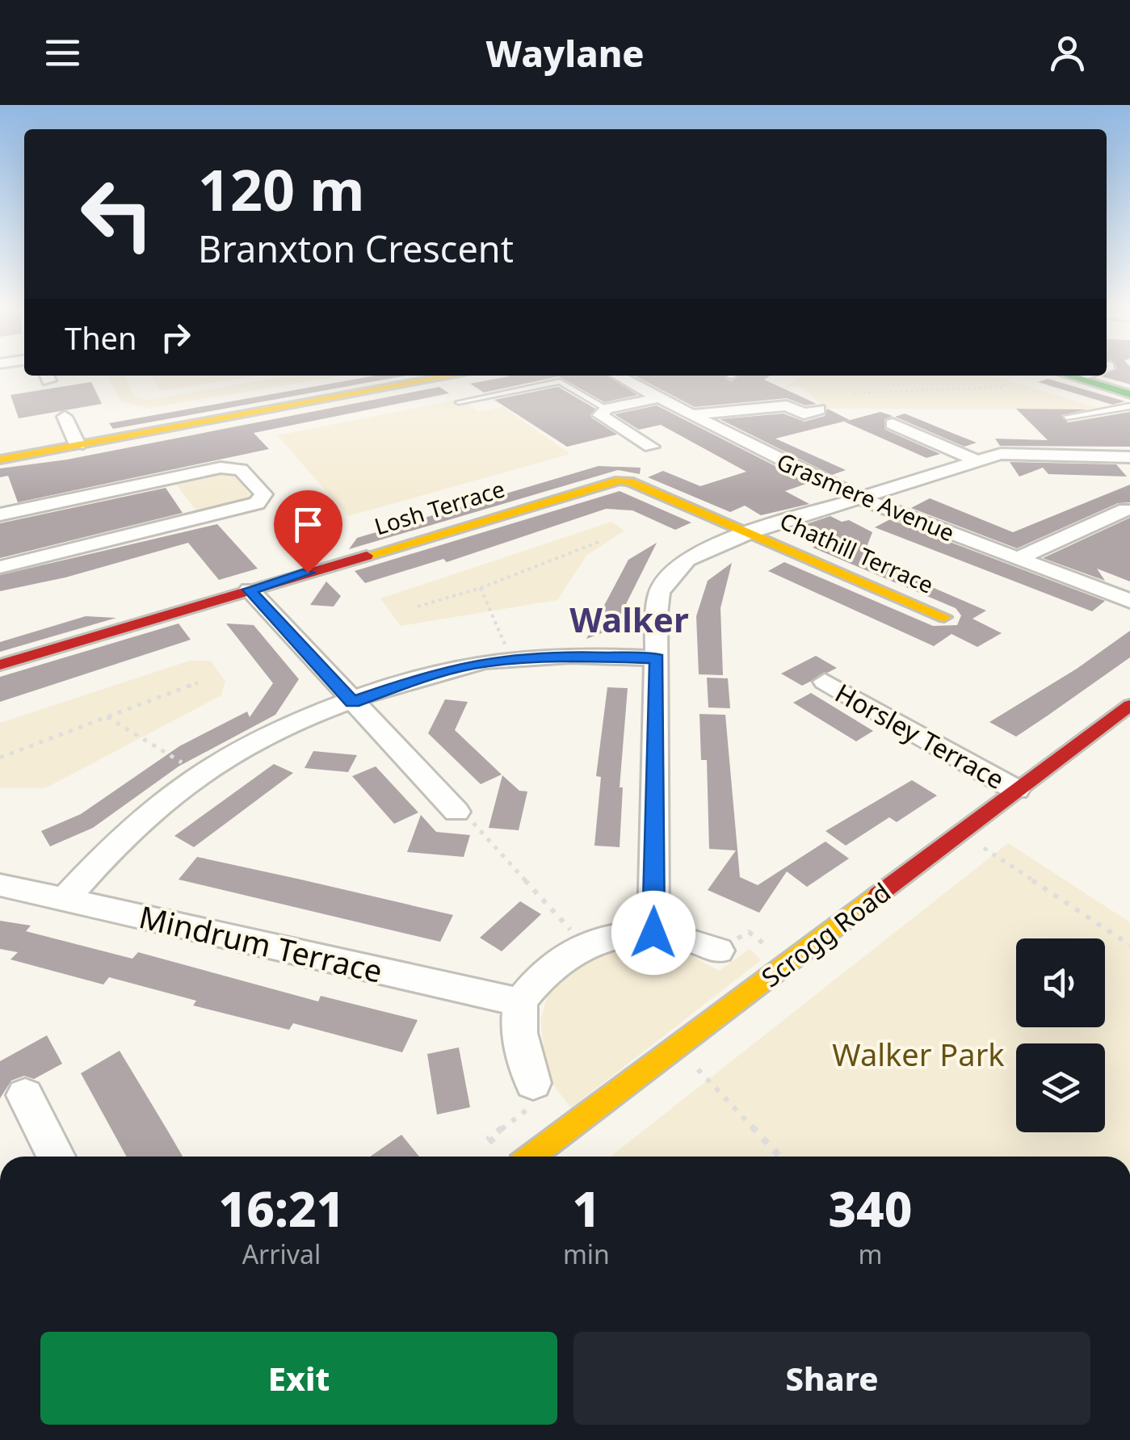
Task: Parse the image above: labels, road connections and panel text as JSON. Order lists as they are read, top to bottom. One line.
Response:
{"streets":{"street":["Grasmere Avenue","Losh Terrace","Chathill Terrace","Horsley Terrace","Scrogg Road","Mindrum Terrace"]},"crossings":[["Losh Terrace","Chathill Terrace"],["Horsley Terrace","Scrogg Road"]],"districts":["Walker"],"parks":["Walker Park"],"page":{"header":"Waylane","turn":["120 m","Branxton Crescent"],"then":"Then","eta":["16:21","Arrival","1","min","340","m"],"buttons":["Exit","Share"]}}
